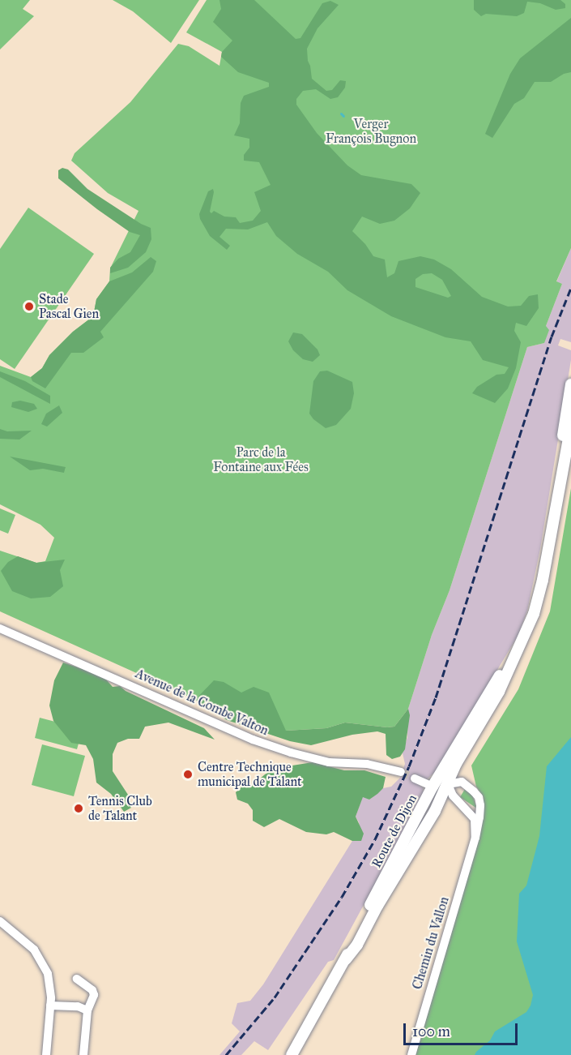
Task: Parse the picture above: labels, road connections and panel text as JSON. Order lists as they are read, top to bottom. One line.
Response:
{"streets":{"main road":["Route de Dijon"],"street":["Avenue de la Combe Valton","Chemin du Vallon"]},"crossings":[["Route de Dijon","Chemin du Vallon"]],"parks":["Verger François Bugnon","Parc de la Fontaine aux Fées"],"places":["Stade Pascal Gien","Centre Technique municipal de Talant","Tennis Club de Talant"],"scale_bar":"100 m"}
